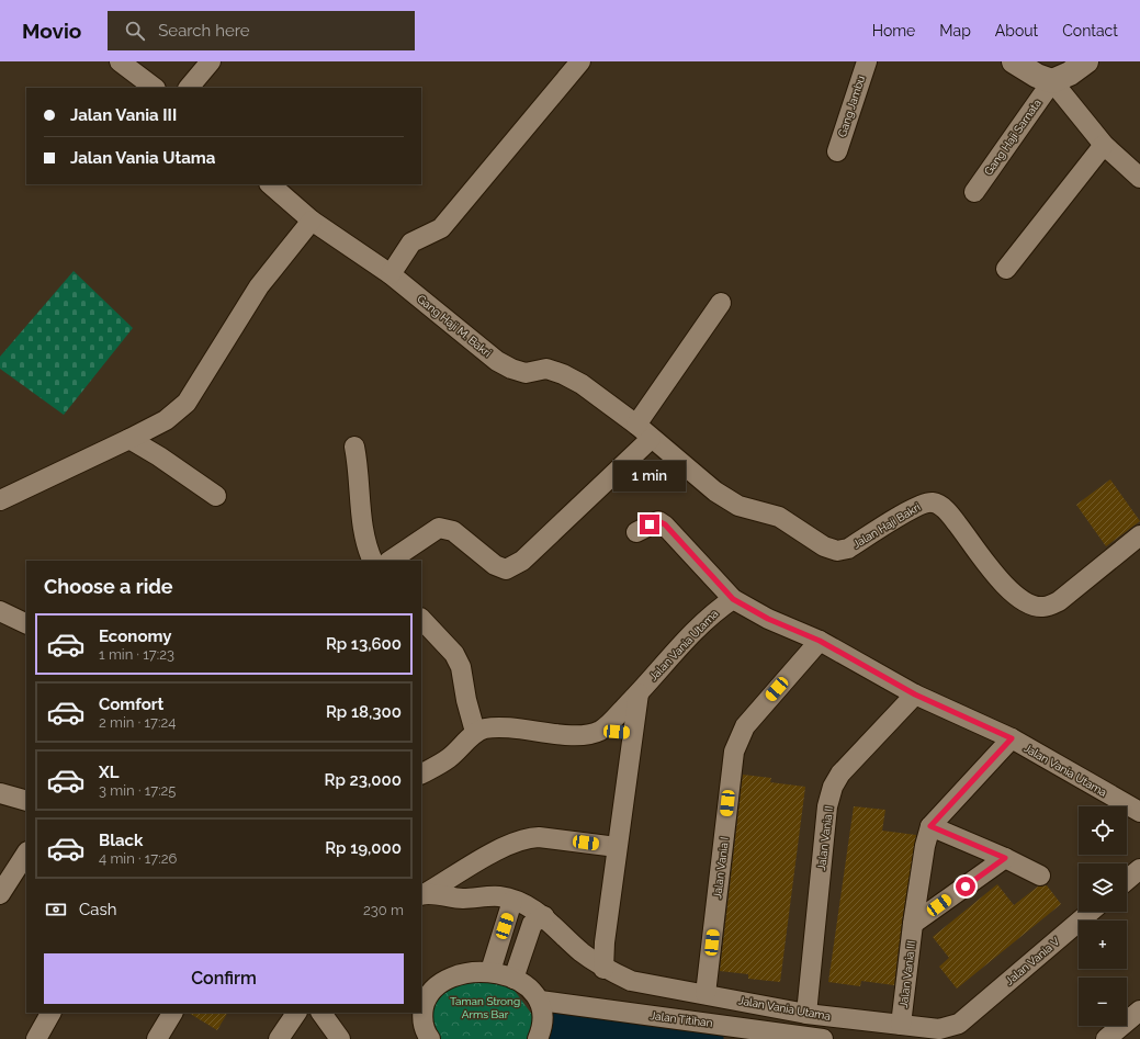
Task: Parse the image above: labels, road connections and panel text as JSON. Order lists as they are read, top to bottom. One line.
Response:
{"streets":{"street":["Gang Jambu","Gang Haji Sarnata","Gang Haji M. Bakri","Jalan Haji Bakri","Jalan Vania Utama","Jalan Vania II","Jalan Vania I","Jalan Vania V","Jalan Vania III","Jalan Titihan"]},"crossings":[["Gang Haji M. Bakri","Jalan Haji Bakri"],["Jalan Vania Utama","Jalan Vania II"],["Jalan Vania Utama","Jalan Vania I"],["Jalan Vania Utama","Jalan Vania V"],["Jalan Vania Utama","Jalan Vania III"]],"parks":["Taman Strong Arms Bar"],"page":{"header":"Movio","search":"Search here","nav":["Home","Map","About","Contact"],"banner":["Jalan Vania III","Jalan Vania Utama"],"bubble":"1 min","heading":"Choose a ride","list":[{"name":"Economy","note":"1 min · 17:23","value":"Rp 13,600"},{"name":"Comfort","note":"2 min · 17:24","value":"Rp 18,300"},{"name":"XL","note":"3 min · 17:25","value":"Rp 23,000"},{"name":"Black","note":"4 min · 17:26","value":"Rp 19,000"}],"map_buttons":["+","−"],"pay":["Cash","230 m"],"buttons":"Confirm"}}
